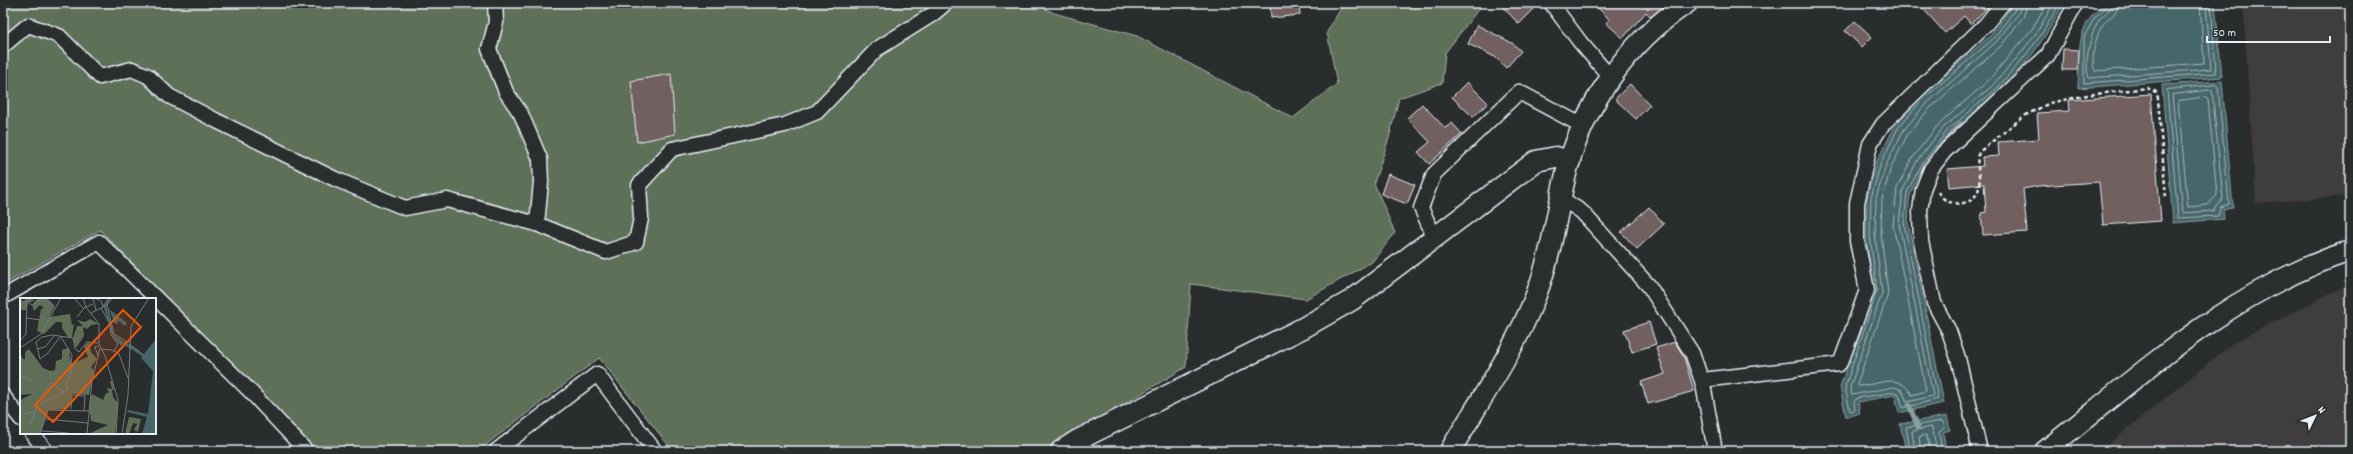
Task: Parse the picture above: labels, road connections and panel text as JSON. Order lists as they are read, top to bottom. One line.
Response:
{"scale_bar":"50 m","north":"top right"}
